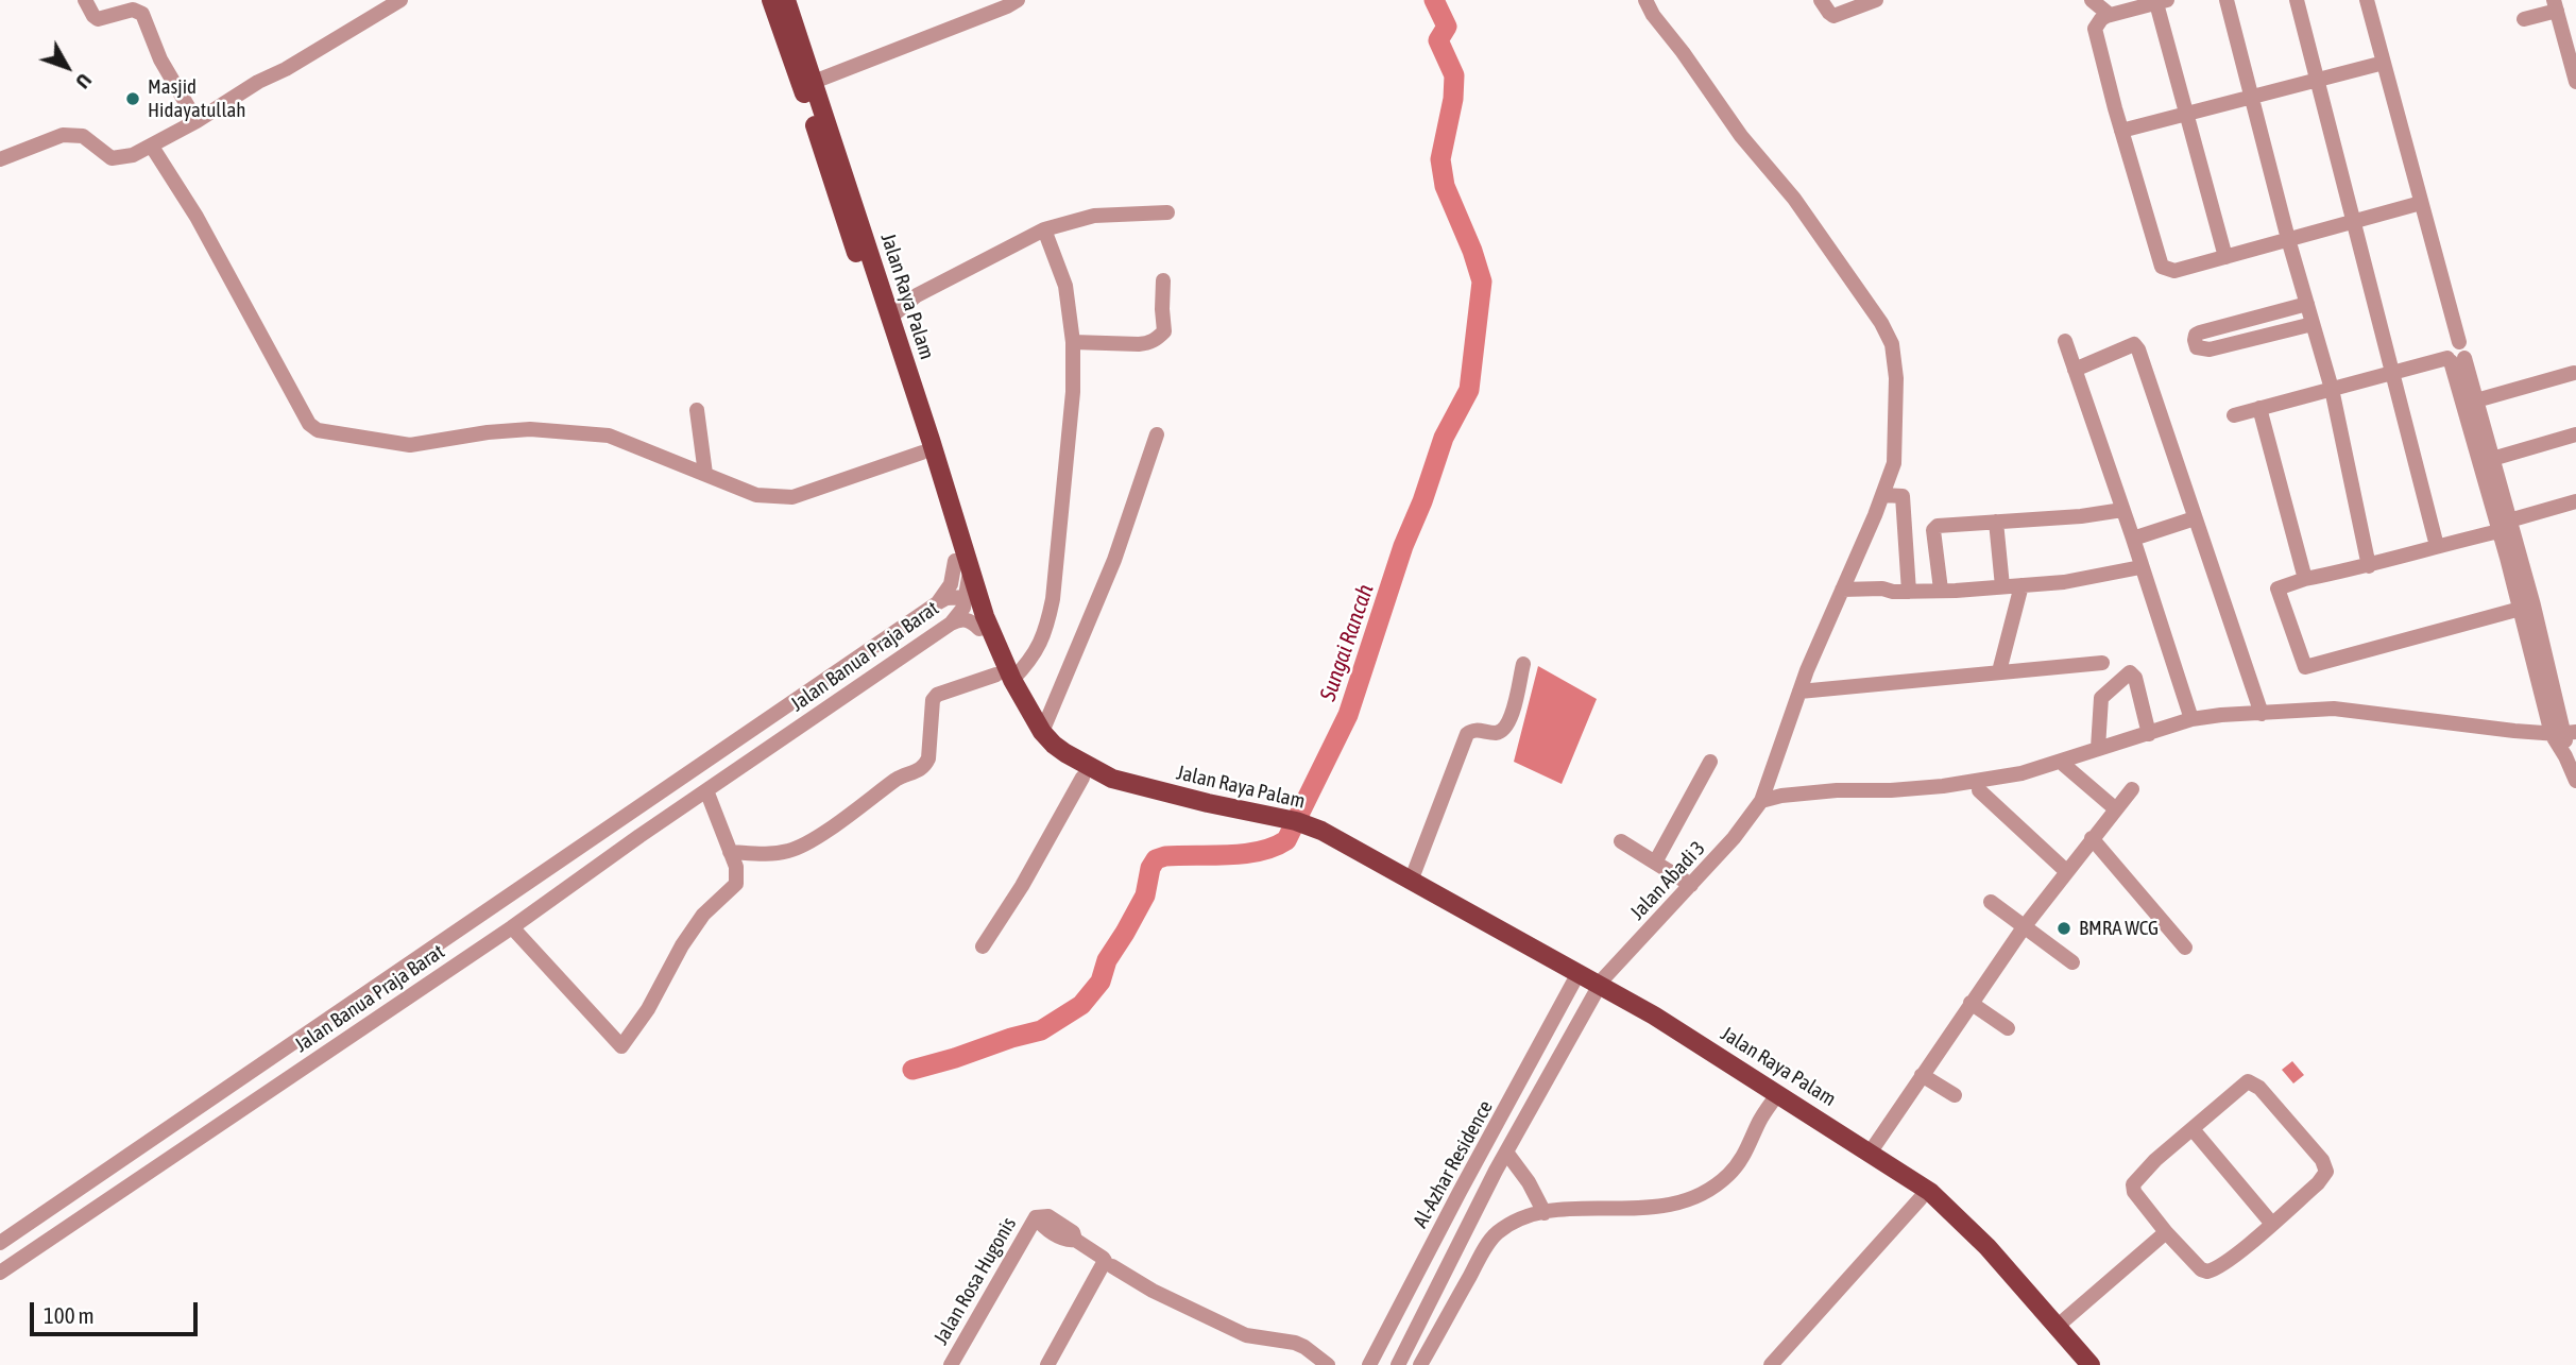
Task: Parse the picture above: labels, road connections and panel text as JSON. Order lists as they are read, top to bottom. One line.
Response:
{"streets":{"main road":["Jalan Raya Palam"],"street":["Jalan Banua Praja Barat","Jalan Abadi 3","Al-Azhar Residence","Jalan Rosa Hugonis"]},"crossings":[["Jalan Raya Palam","Jalan Banua Praja Barat"],["Jalan Raya Palam","Jalan Abadi 3"],["Jalan Raya Palam","Al-Azhar Residence"],["Jalan Abadi 3","Al-Azhar Residence"]],"water":["Sungai Rancah"],"places":["Masjid Hidayatullah","BMRA WCG"],"scale_bar":"100 m","north":"bottom right"}
